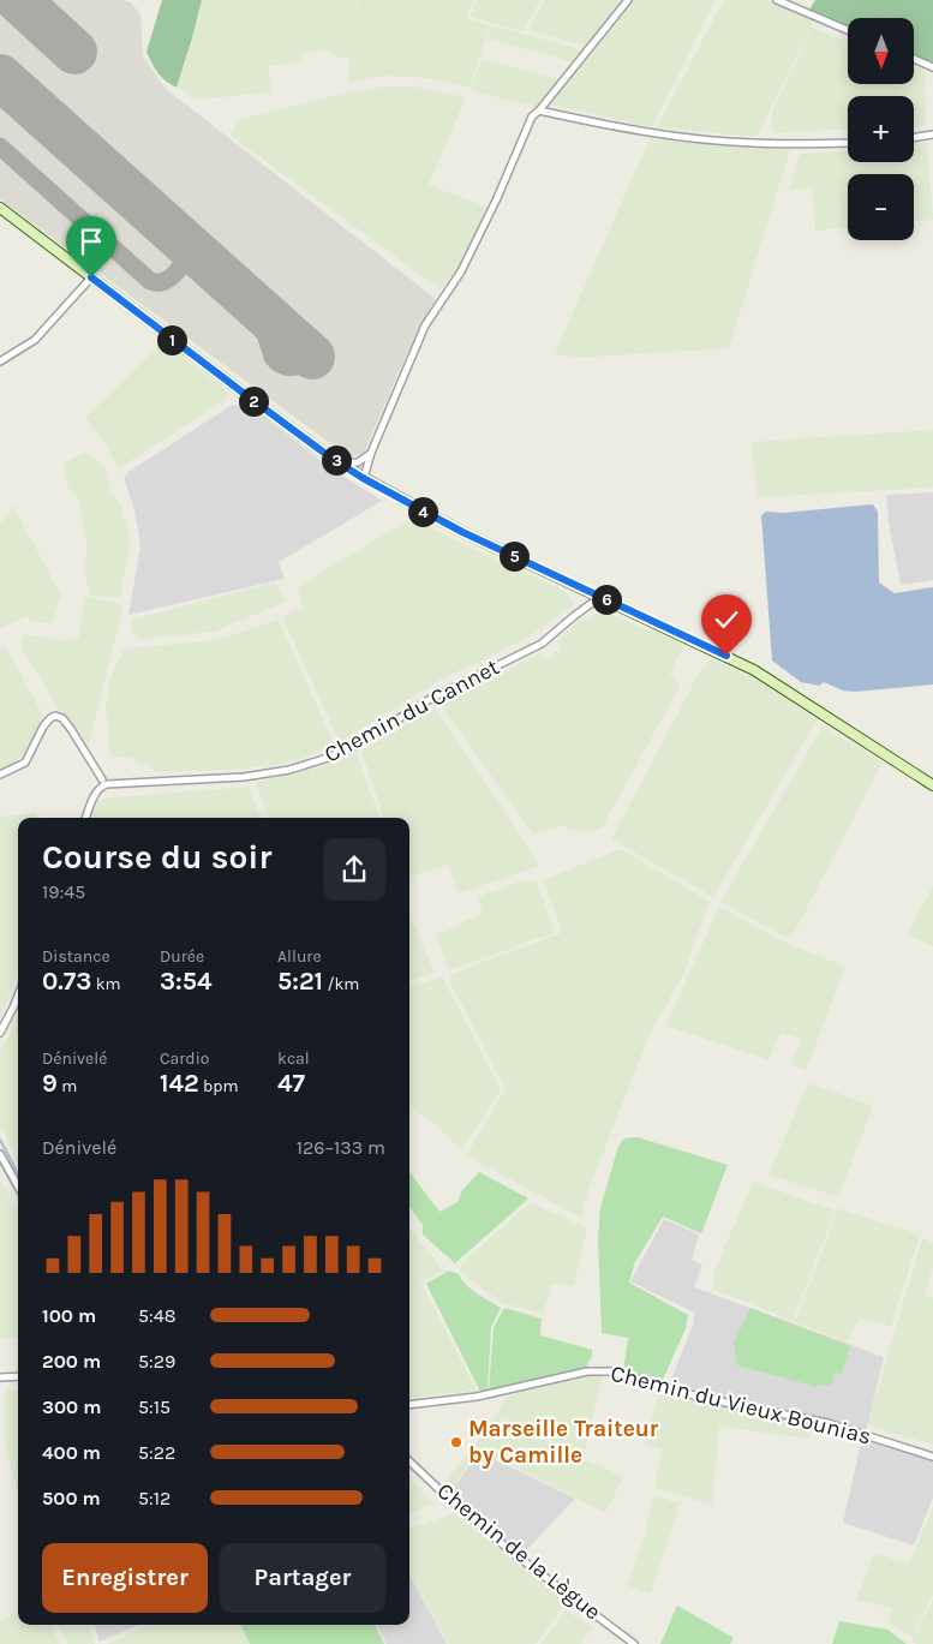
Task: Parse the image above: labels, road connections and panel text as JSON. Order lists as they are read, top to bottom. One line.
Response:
{"streets":{"street":["Chemin du Cannet","Chemin du Vieux Bounias","Chemin de la Lègue"]},"places":["Marseille Traiteur by Camille"],"north":"bottom","page":{"map_buttons":["+","−"],"pins":["1","2","3","4","5","6"],"heading":["Course du soir","19:45"],"stats":[["Distance","0.73 km"],["Durée","3:54"],["Allure","5:21 /km"],["Dénivelé","9 m"],["Cardio","142 bpm"],["kcal","47"]],"chart":["Dénivelé","126–133 m"],"list":[{"name":"100 m","note":"5:48"},{"name":"200 m","note":"5:29"},{"name":"300 m","note":"5:15"},{"name":"400 m","note":"5:22"},{"name":"500 m","note":"5:12"}],"buttons":["Enregistrer","Partager"]}}
